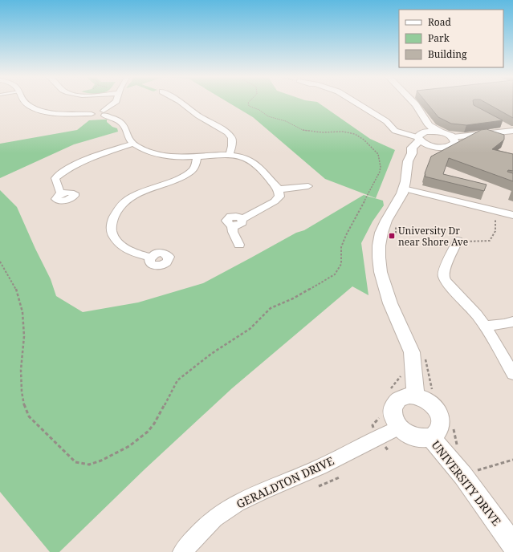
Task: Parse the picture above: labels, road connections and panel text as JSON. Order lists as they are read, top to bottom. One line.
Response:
{"streets":{"street":["GERALDTON DRIVE","UNIVERSITY DRIVE"]},"crossings":[["GERALDTON DRIVE","UNIVERSITY DRIVE"]],"places":{"transit":["University Dr near Shore Ave"]},"legend":["Road","Park","Building"]}
